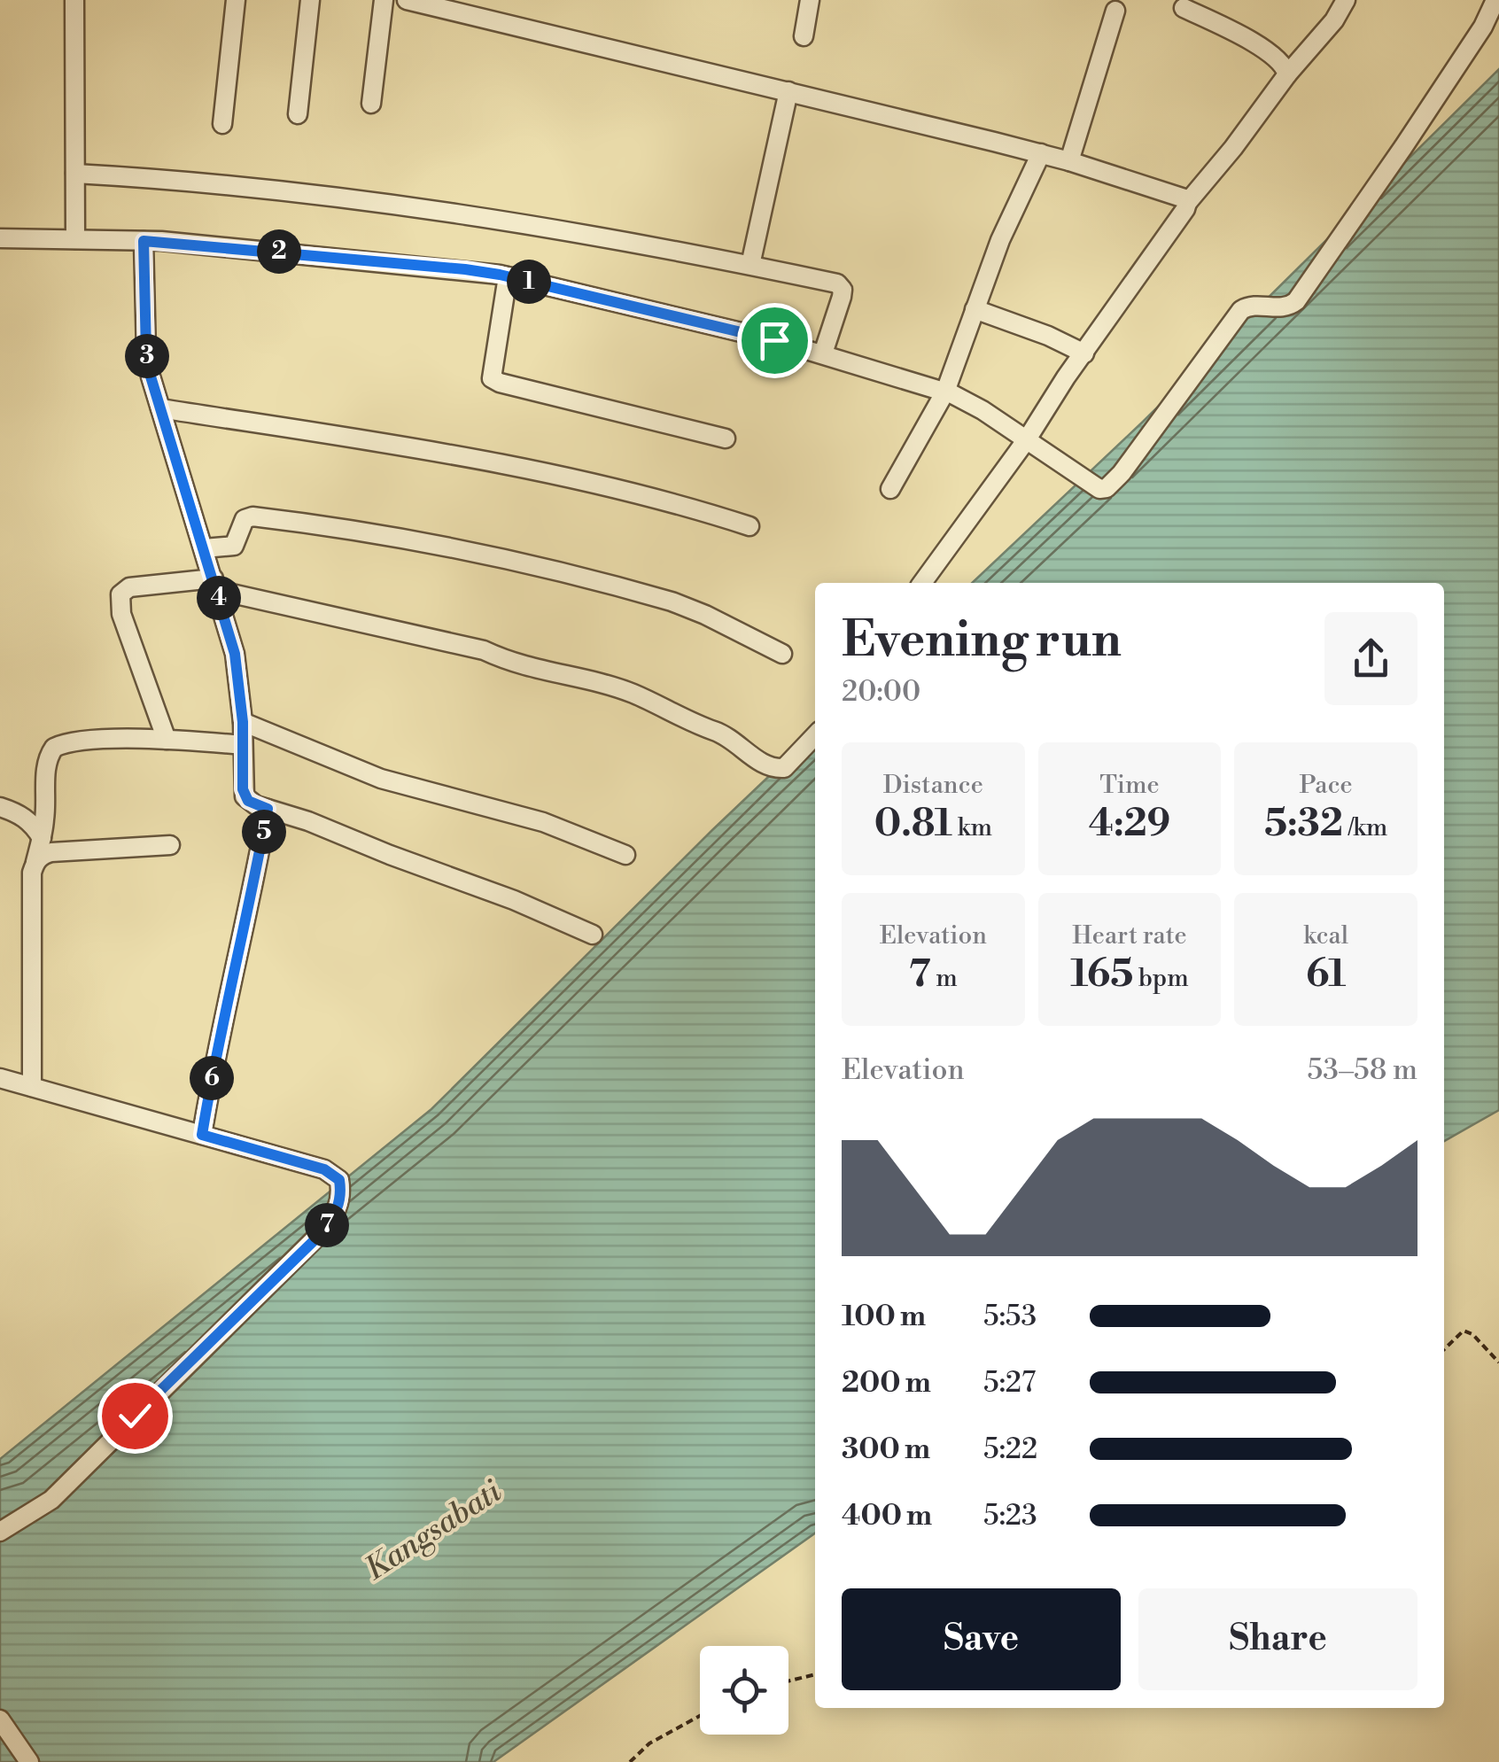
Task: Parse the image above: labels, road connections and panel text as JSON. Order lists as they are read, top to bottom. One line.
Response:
{"water":["Kangsabati"],"page":{"pins":["2","1","3","4","5","6","7"],"heading":["Evening run","20:00"],"stats":[["Distance","0.81 km"],["Time","4:29"],["Pace","5:32 /km"],["Elevation","7 m"],["Heart rate","165 bpm"],["kcal","61"]],"chart":["Elevation","53–58 m"],"list":[{"name":"100 m","note":"5:53"},{"name":"200 m","note":"5:27"},{"name":"300 m","note":"5:22"},{"name":"400 m","note":"5:23"}],"buttons":["Save","Share"]}}
